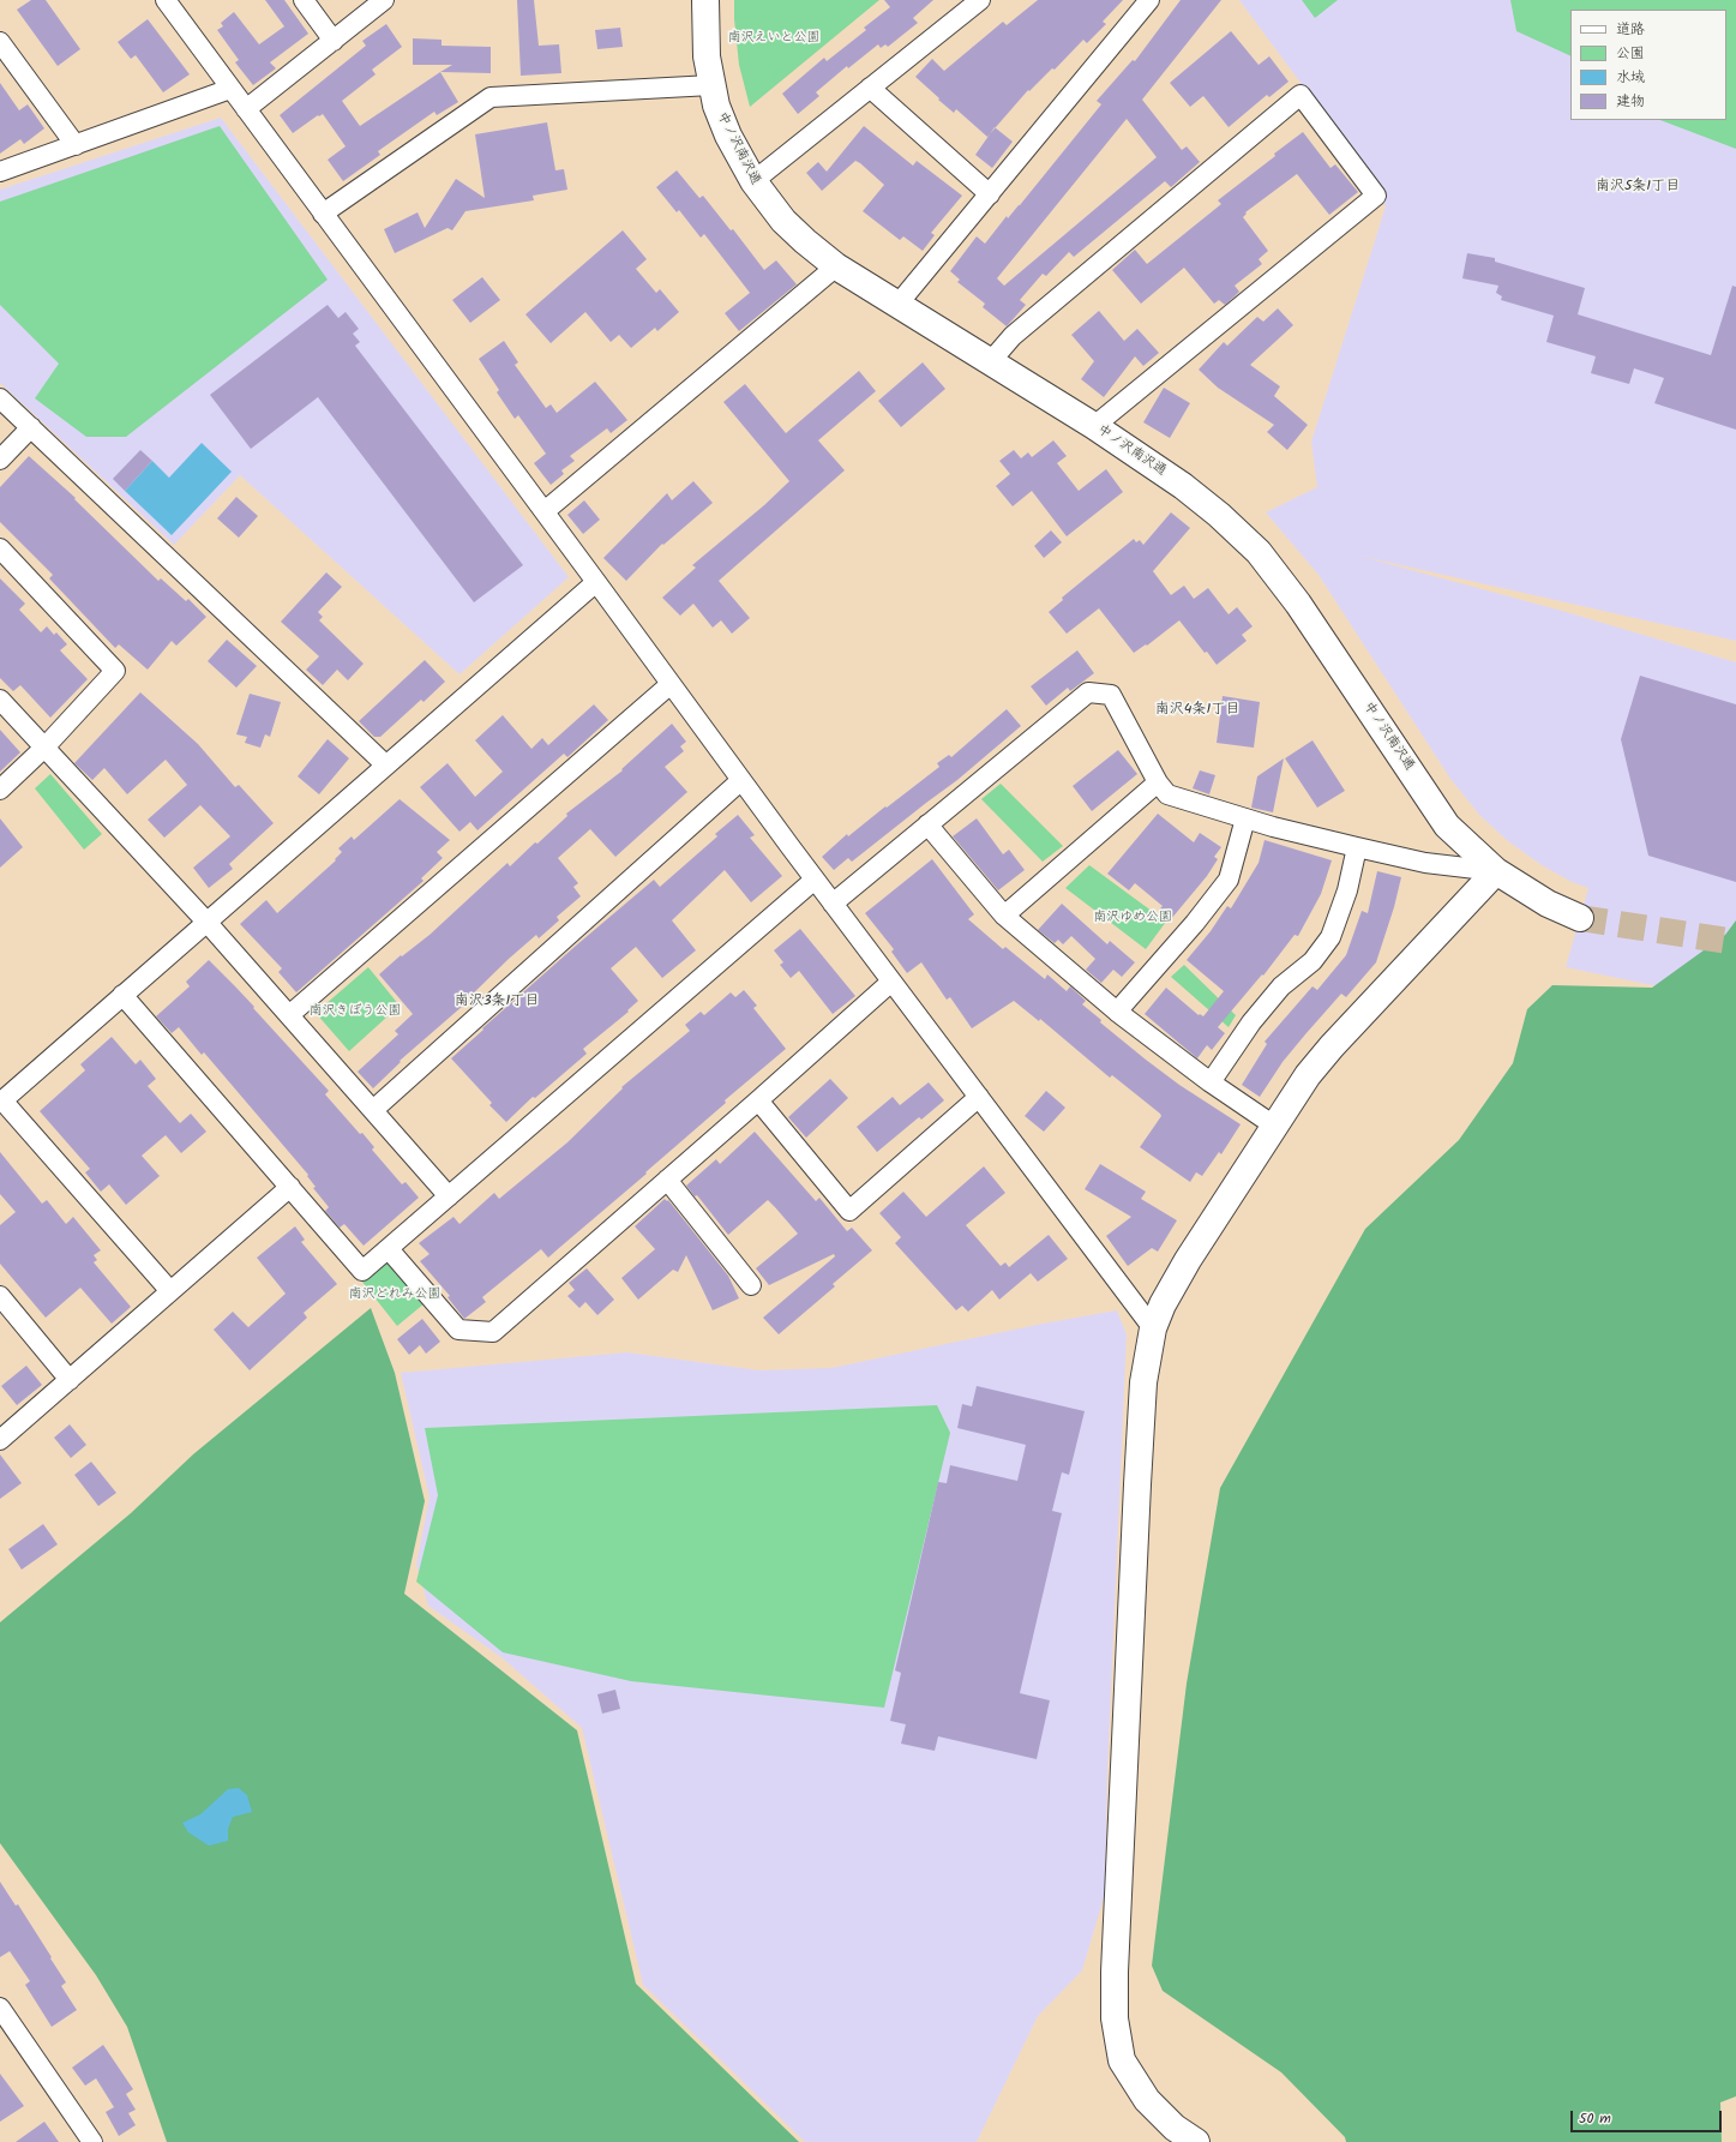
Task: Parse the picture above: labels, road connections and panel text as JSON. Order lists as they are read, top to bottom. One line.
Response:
{"streets":{"street":["中ノ沢南沢通"]},"districts":["南沢5条1丁目","南沢4条1丁目","南沢3条1丁目"],"parks":["南沢えいと公園","南沢ゆめ公園","南沢きぼう公園","南沢どれみ公園"],"legend":["道路","公園","水域","建物"],"scale_bar":"50 m"}
